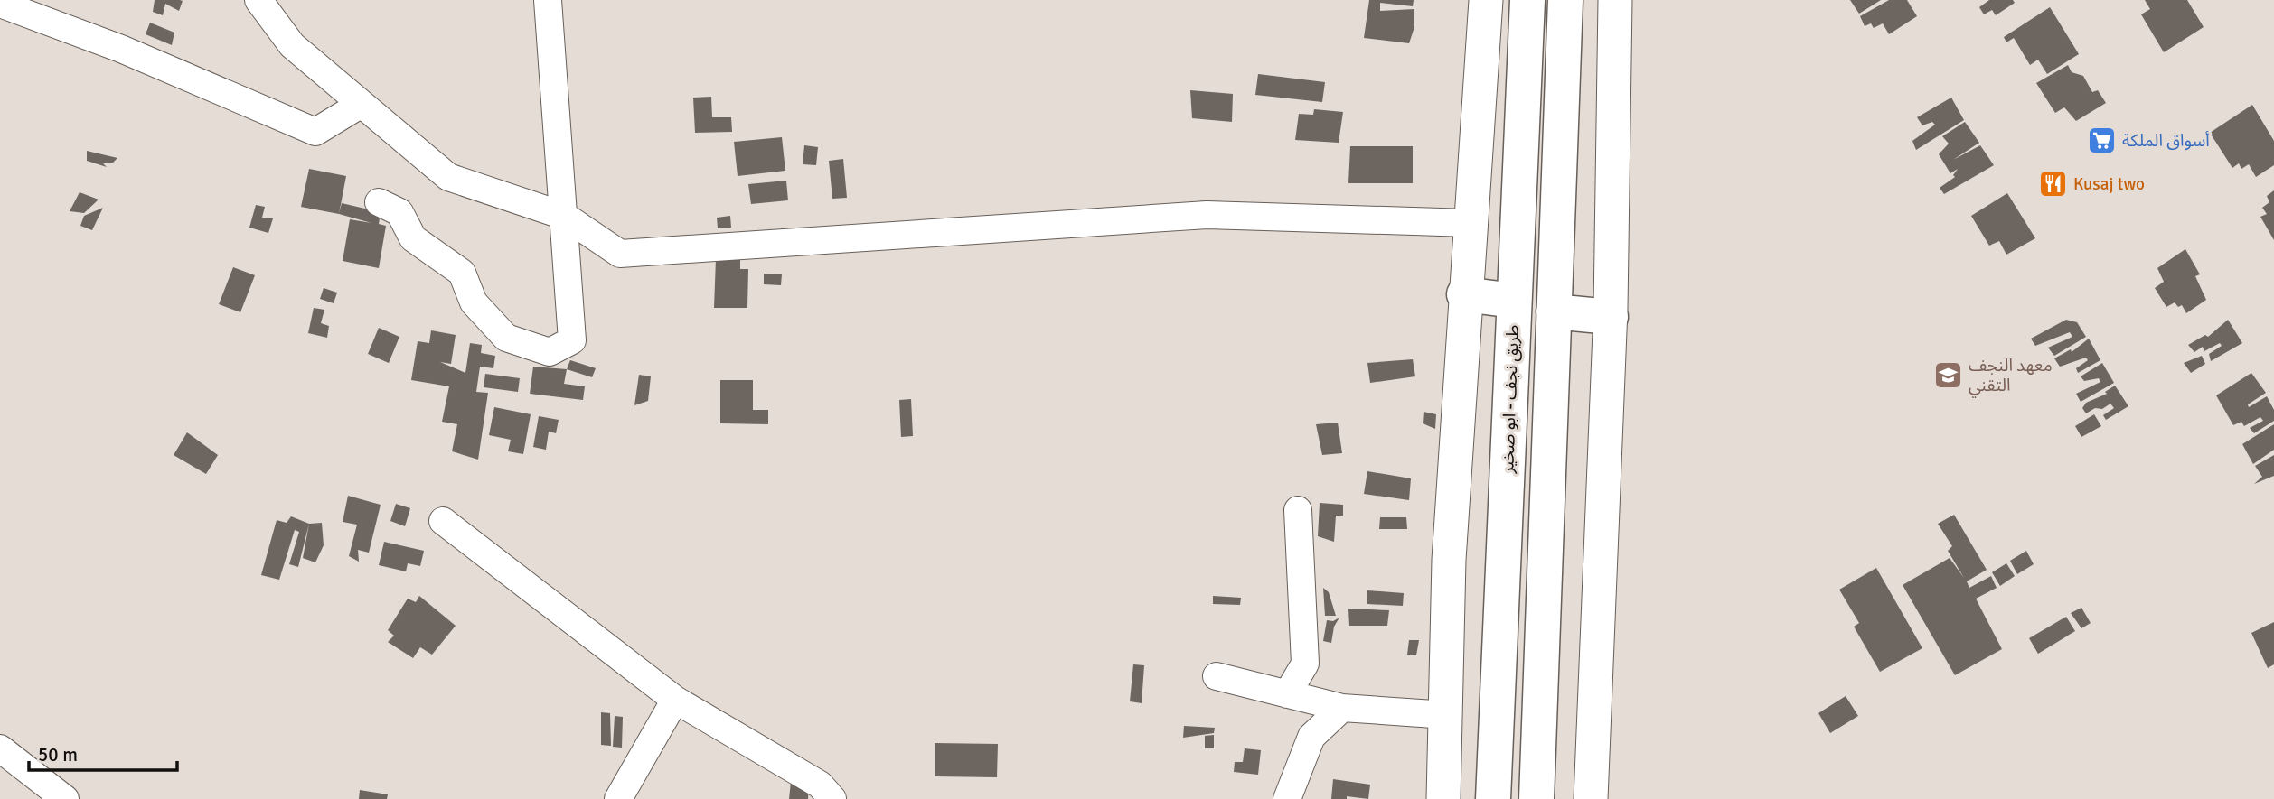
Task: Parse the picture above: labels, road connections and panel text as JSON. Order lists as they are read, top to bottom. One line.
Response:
{"streets":{"highway":["طريق نجف - ابو صخير"]},"places":{"supermarket":["أسواق الملكة"],"restaurant":["Kusaj two"],"school or university":["معهد النجف التقني"]},"scale_bar":"50 m"}
